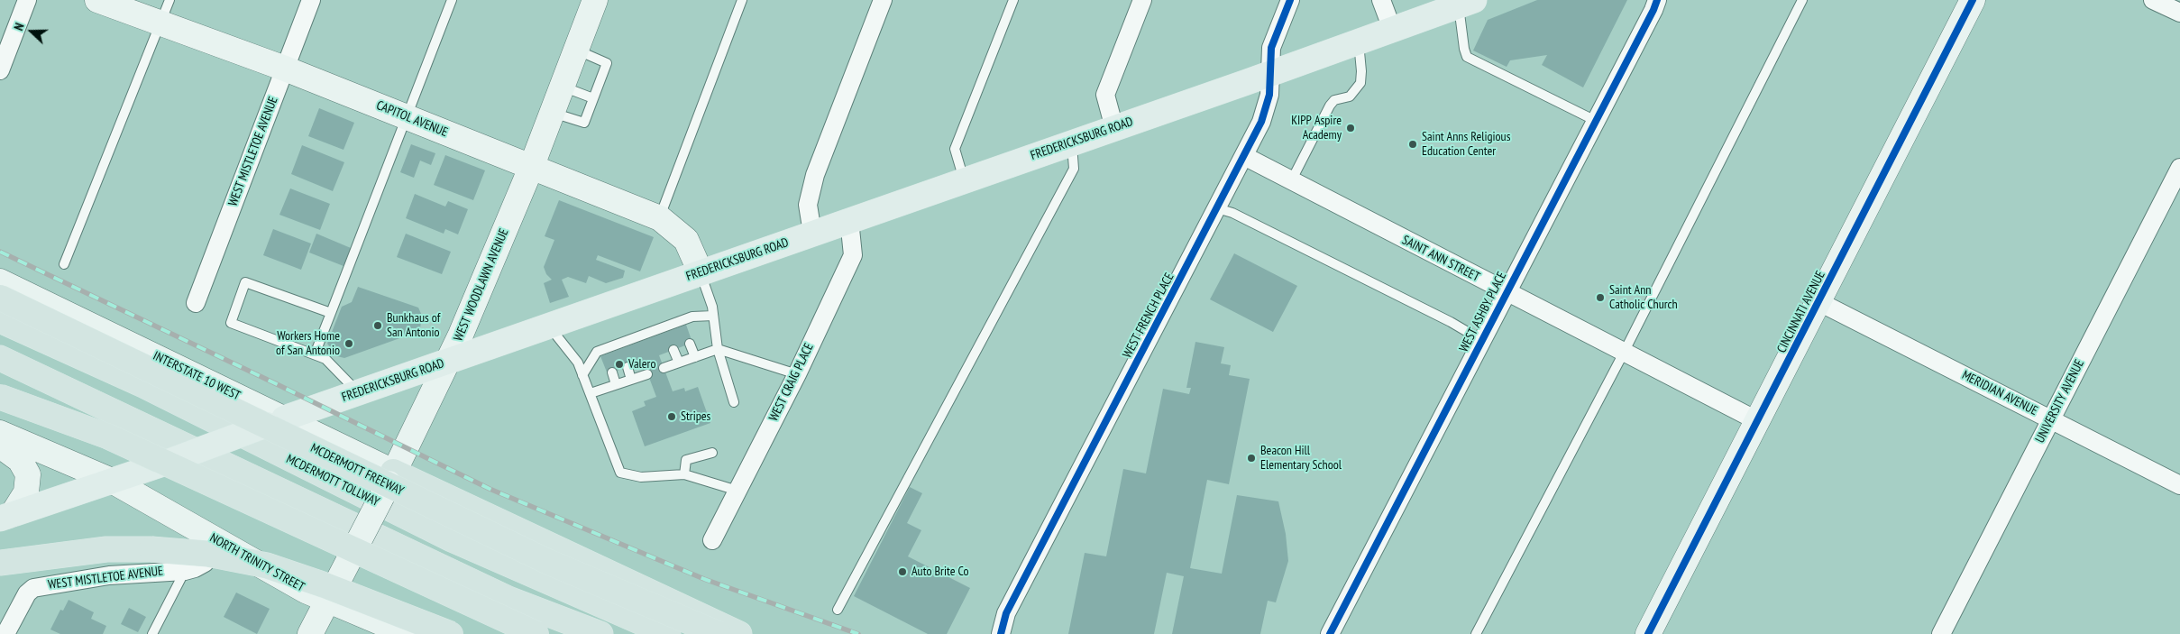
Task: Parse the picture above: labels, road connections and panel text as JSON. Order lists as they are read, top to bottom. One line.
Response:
{"streets":{"highway":["MCDERMOTT FREEWAY","MCDERMOTT TOLLWAY"],"main road":["FREDERICKSBURG ROAD"],"street":["CAPITOL AVENUE","WEST MISTLETOE AVENUE","SAINT ANN STREET","WEST WOODLAWN AVENUE","WEST ASHBY PLACE","CINCINNATI AVENUE","WEST FRENCH PLACE","INTERSTATE 10 WEST","WEST CRAIG PLACE","MERIDIAN AVENUE","UNIVERSITY AVENUE","NORTH TRINITY STREET"]},"crossings":[["CAPITOL AVENUE","FREDERICKSBURG ROAD"],["CAPITOL AVENUE","WEST MISTLETOE AVENUE"],["CAPITOL AVENUE","WEST WOODLAWN AVENUE"],["FREDERICKSBURG ROAD","WEST WOODLAWN AVENUE"],["FREDERICKSBURG ROAD","WEST FRENCH PLACE"],["FREDERICKSBURG ROAD","INTERSTATE 10 WEST"],["FREDERICKSBURG ROAD","WEST CRAIG PLACE"],["FREDERICKSBURG ROAD","NORTH TRINITY STREET"],["WEST MISTLETOE AVENUE","NORTH TRINITY STREET"],["SAINT ANN STREET","WEST ASHBY PLACE"],["SAINT ANN STREET","CINCINNATI AVENUE"],["SAINT ANN STREET","WEST FRENCH PLACE"],["WEST WOODLAWN AVENUE","INTERSTATE 10 WEST"],["WEST WOODLAWN AVENUE","NORTH TRINITY STREET"],["CINCINNATI AVENUE","MERIDIAN AVENUE"],["MERIDIAN AVENUE","UNIVERSITY AVENUE"]],"places":["KIPP Aspire Academy","Saint Anns Religious Education Center","Saint Ann Catholic Church","Bunkhaus of San Antonio","Workers Home of San Antonio","Valero","Stripes","Beacon Hill Elementary School","Auto Brite Co"],"north":"left"}
